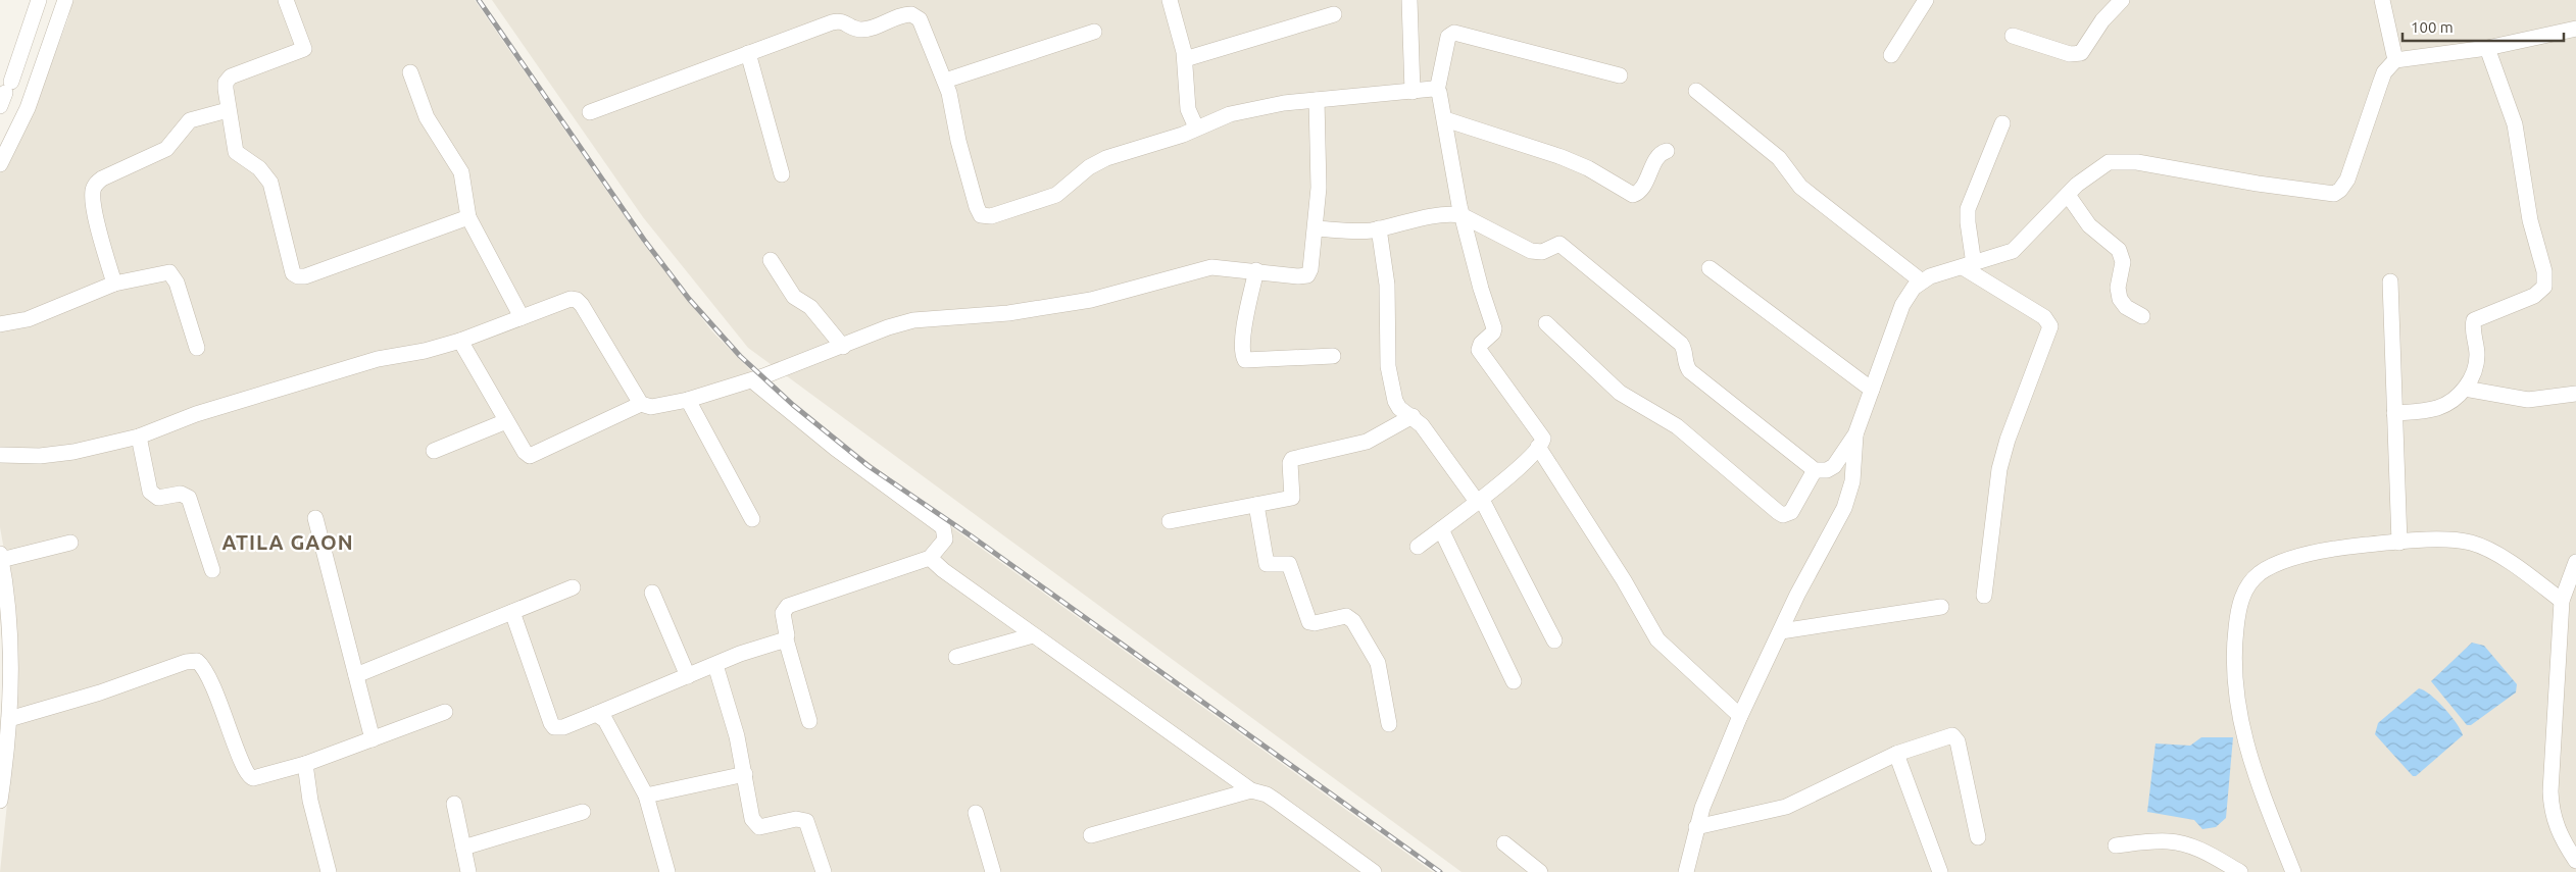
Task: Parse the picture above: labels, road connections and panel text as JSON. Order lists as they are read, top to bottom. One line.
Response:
{"districts":["ATILA GAON"],"scale_bar":"100 m"}
